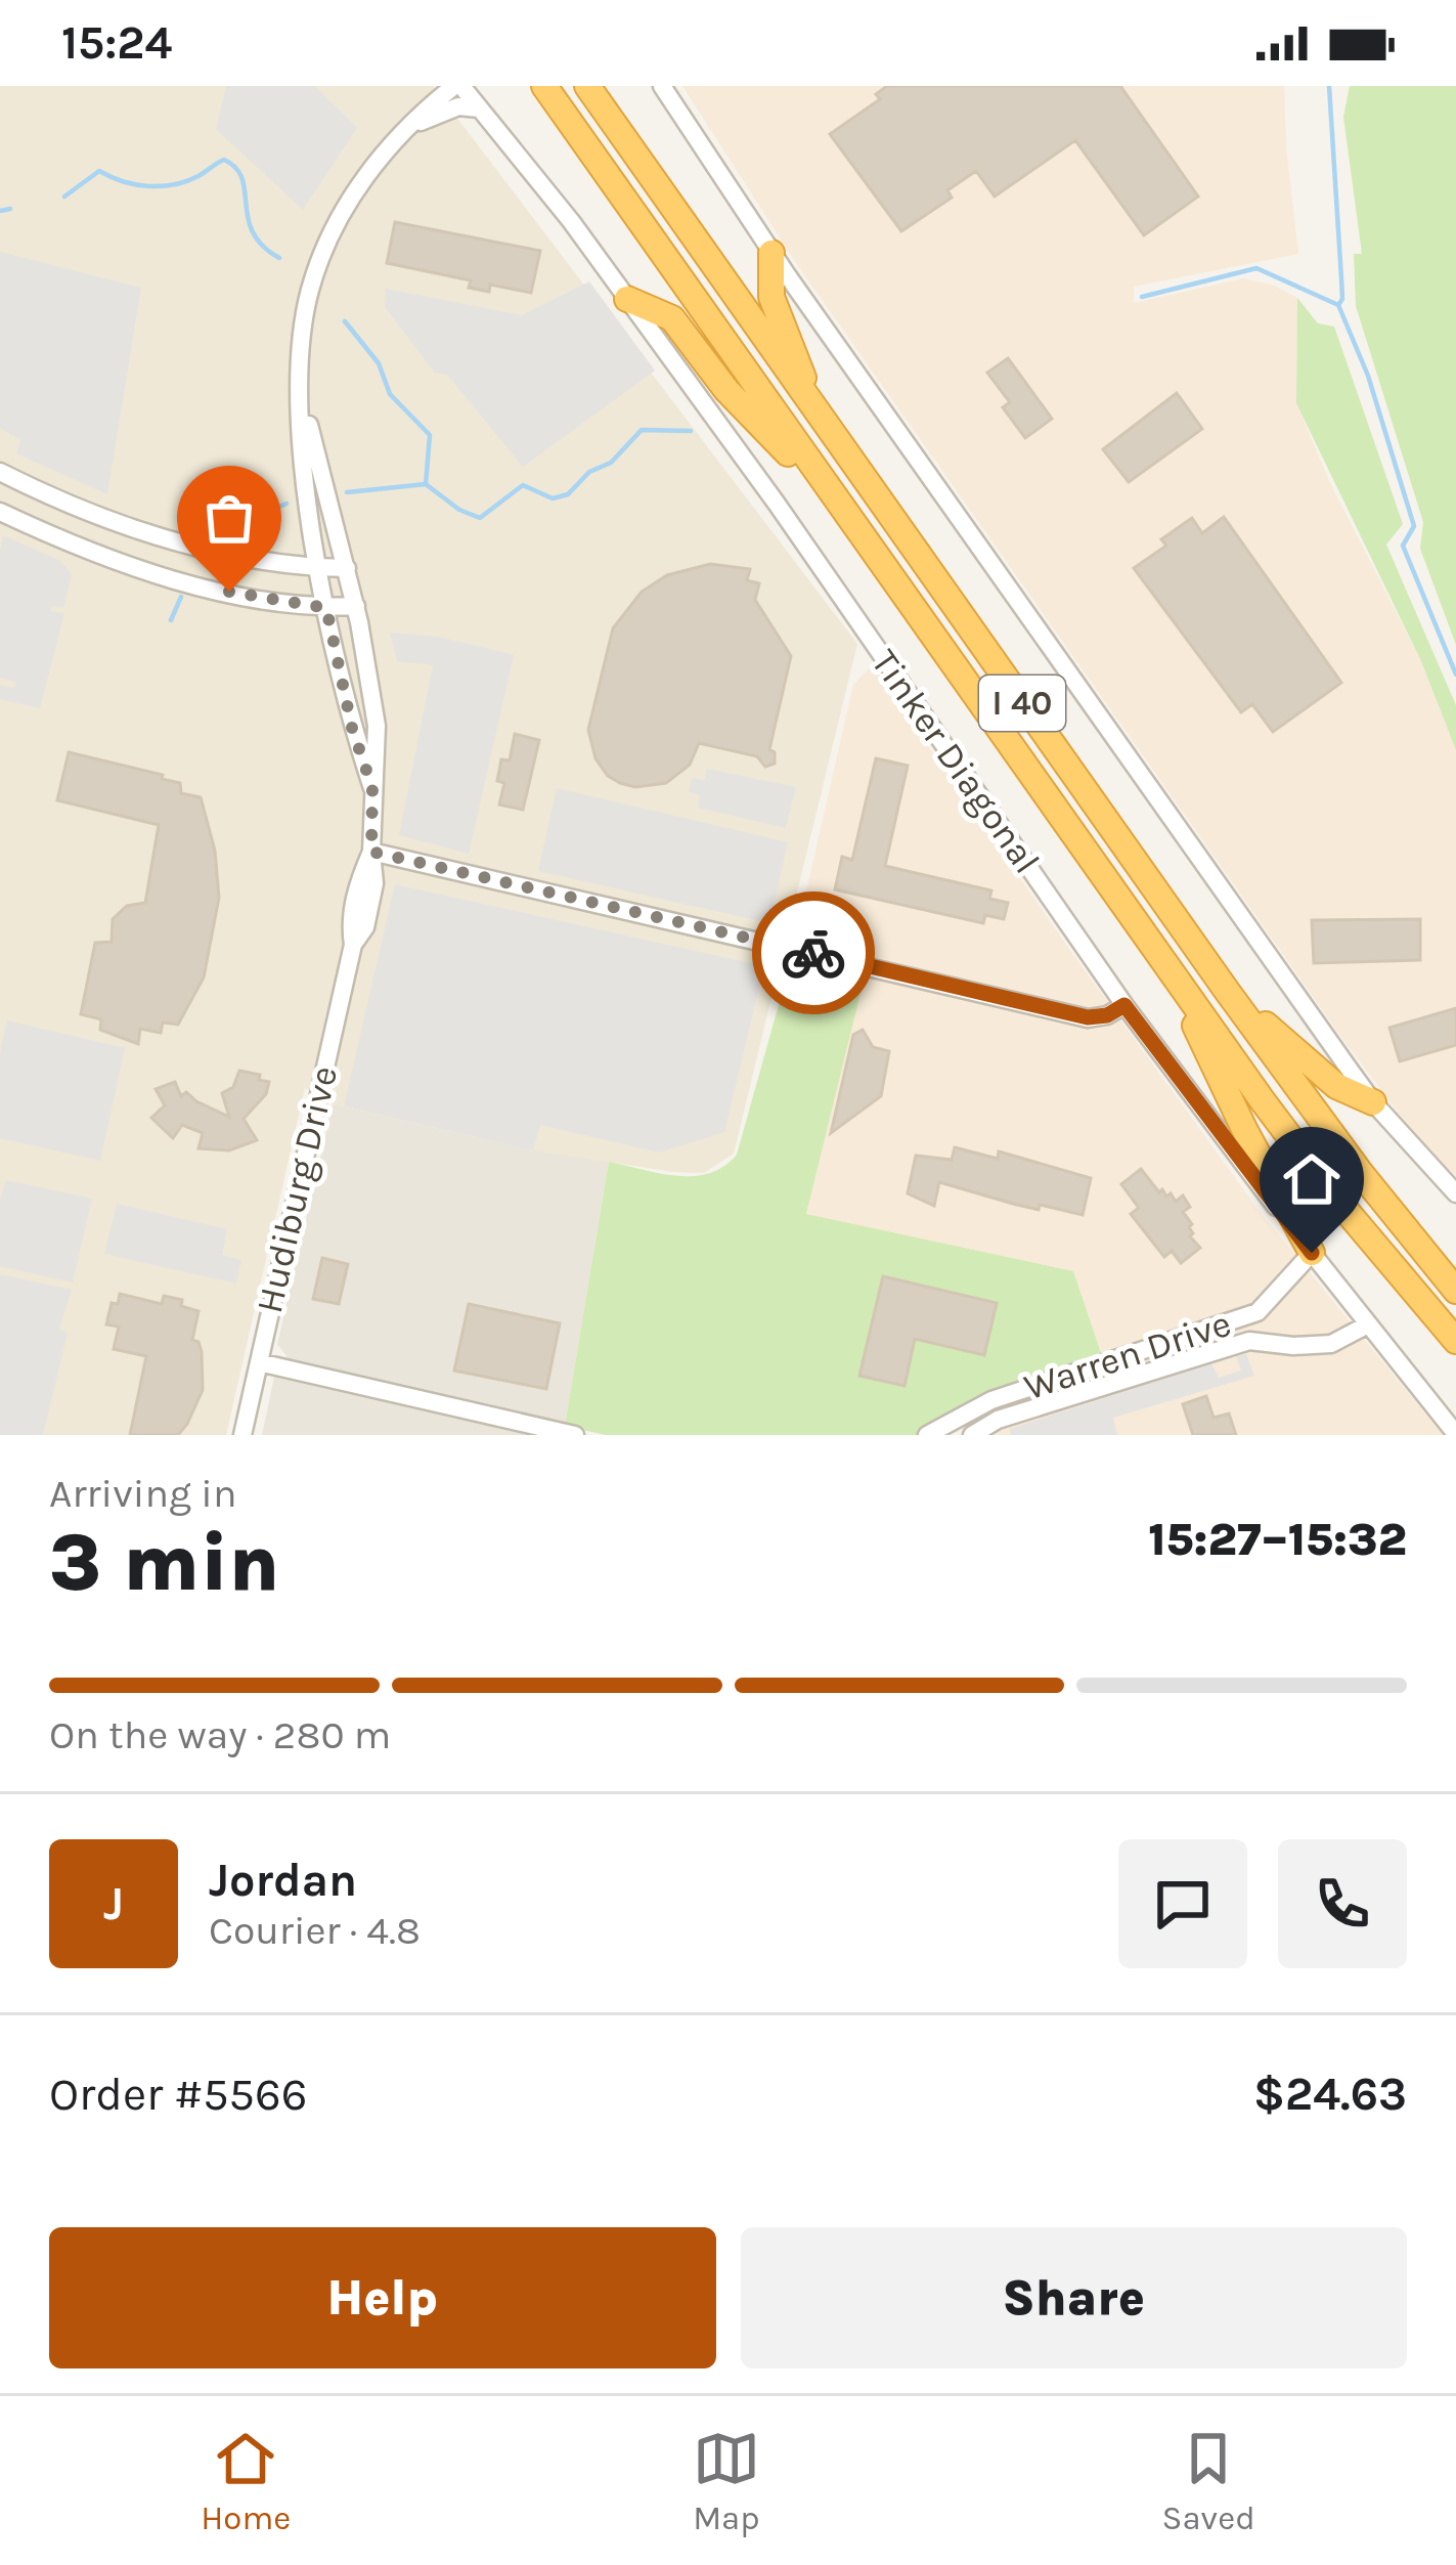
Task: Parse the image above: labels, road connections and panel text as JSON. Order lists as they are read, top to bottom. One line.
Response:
{"streets":{"highway":["I 40","Tinker Diagonal"],"street":["Hudiburg Drive","Warren Drive"]},"crossings":[["Tinker Diagonal","Hudiburg Drive"],["Tinker Diagonal","Warren Drive"]],"page":{"status":"15:24","heading":["3 min","Arriving in","15:27–15:32"],"panel":["Jordan","Courier · 4.8","Order #5566","$24.63"],"bar":"On the way · 280 m","round":"J","buttons":["Help","Share"],"tabs":["Home","Map","Saved"]}}
